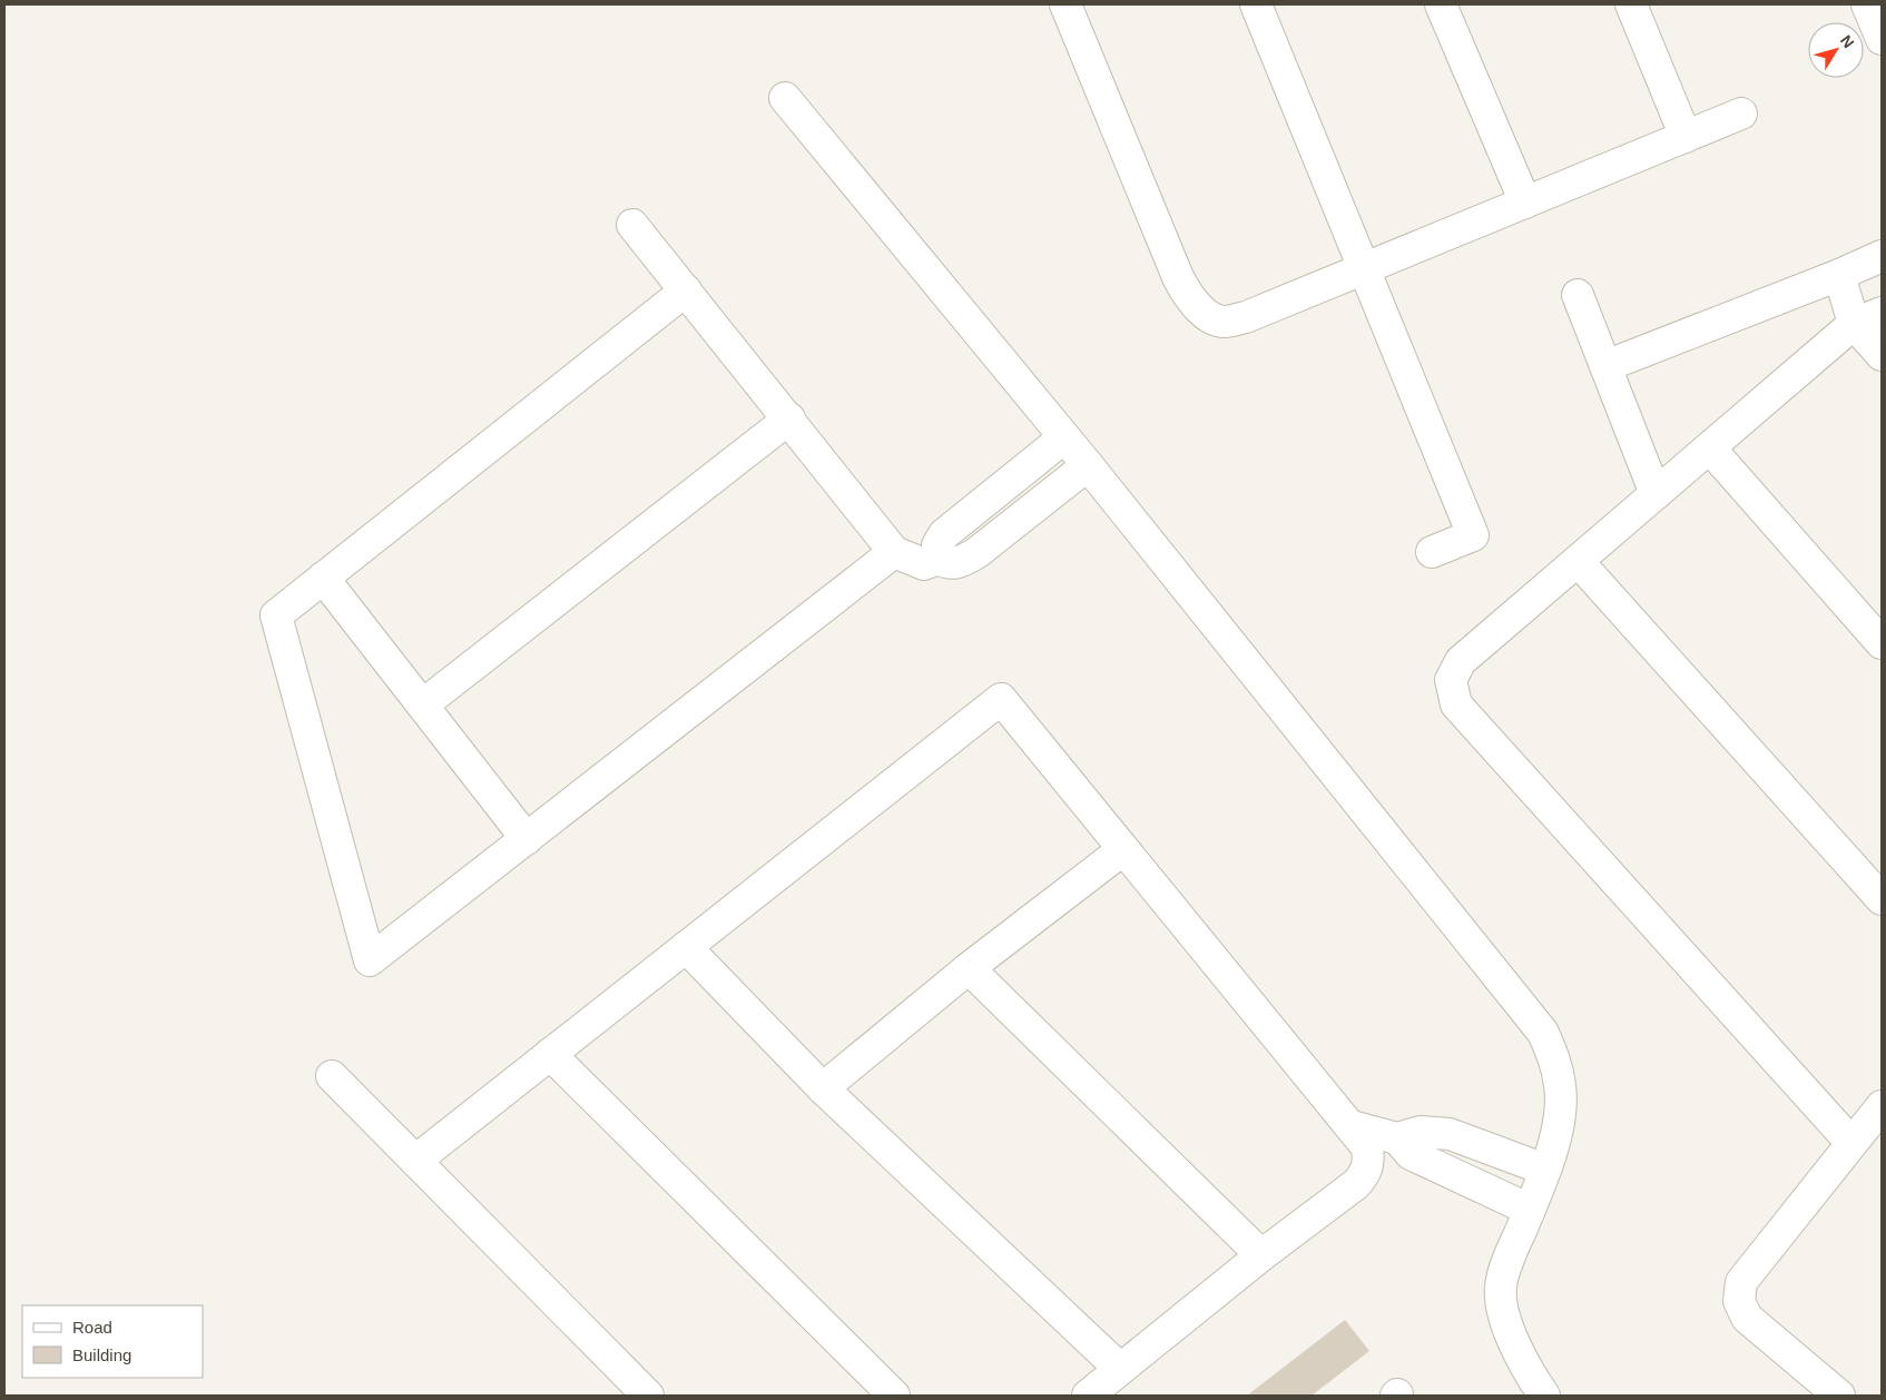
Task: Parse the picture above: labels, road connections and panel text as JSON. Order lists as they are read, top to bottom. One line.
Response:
{"legend":["Road","Building"],"north":"top right"}
